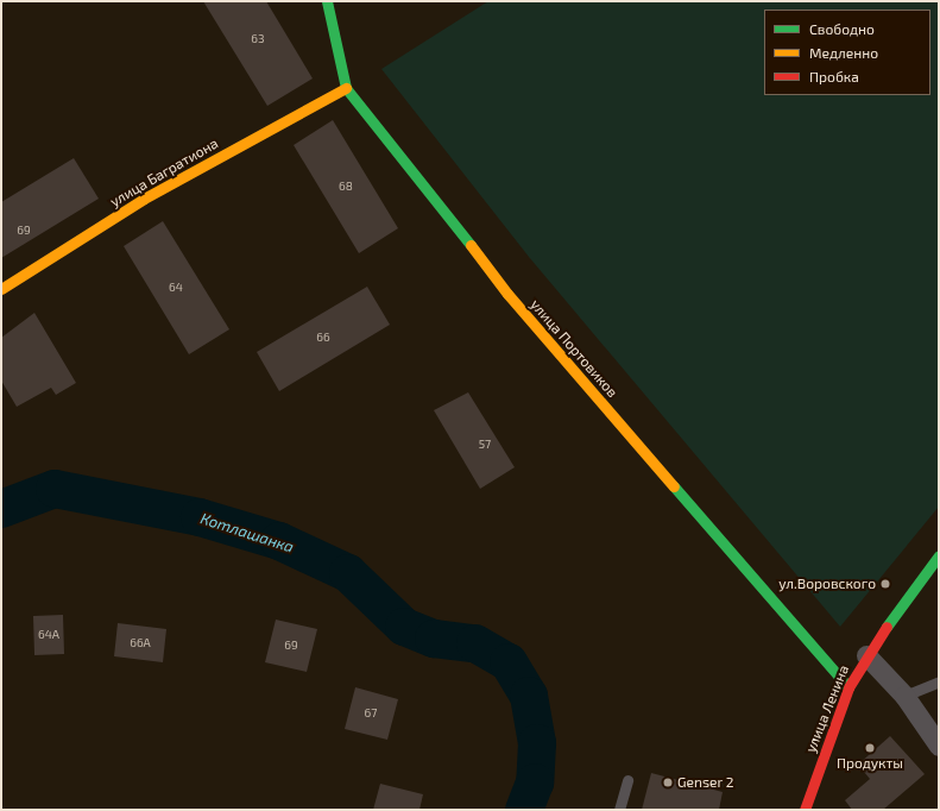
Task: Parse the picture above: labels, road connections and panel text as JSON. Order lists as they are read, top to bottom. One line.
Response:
{"streets":{"street":["улица Багратиона","улица Портовиков","улица Ленина"]},"crossings":[["улица Багратиона","улица Портовиков"],["улица Портовиков","улица Ленина"]],"water":["Котлашанка"],"places":["ул.Воровского","Продукты","Genser 2"],"house_numbers":["63","68","69","64","66","57","64А","66А","69","67"],"legend":["Свободно","Медленно","Пробка"]}
